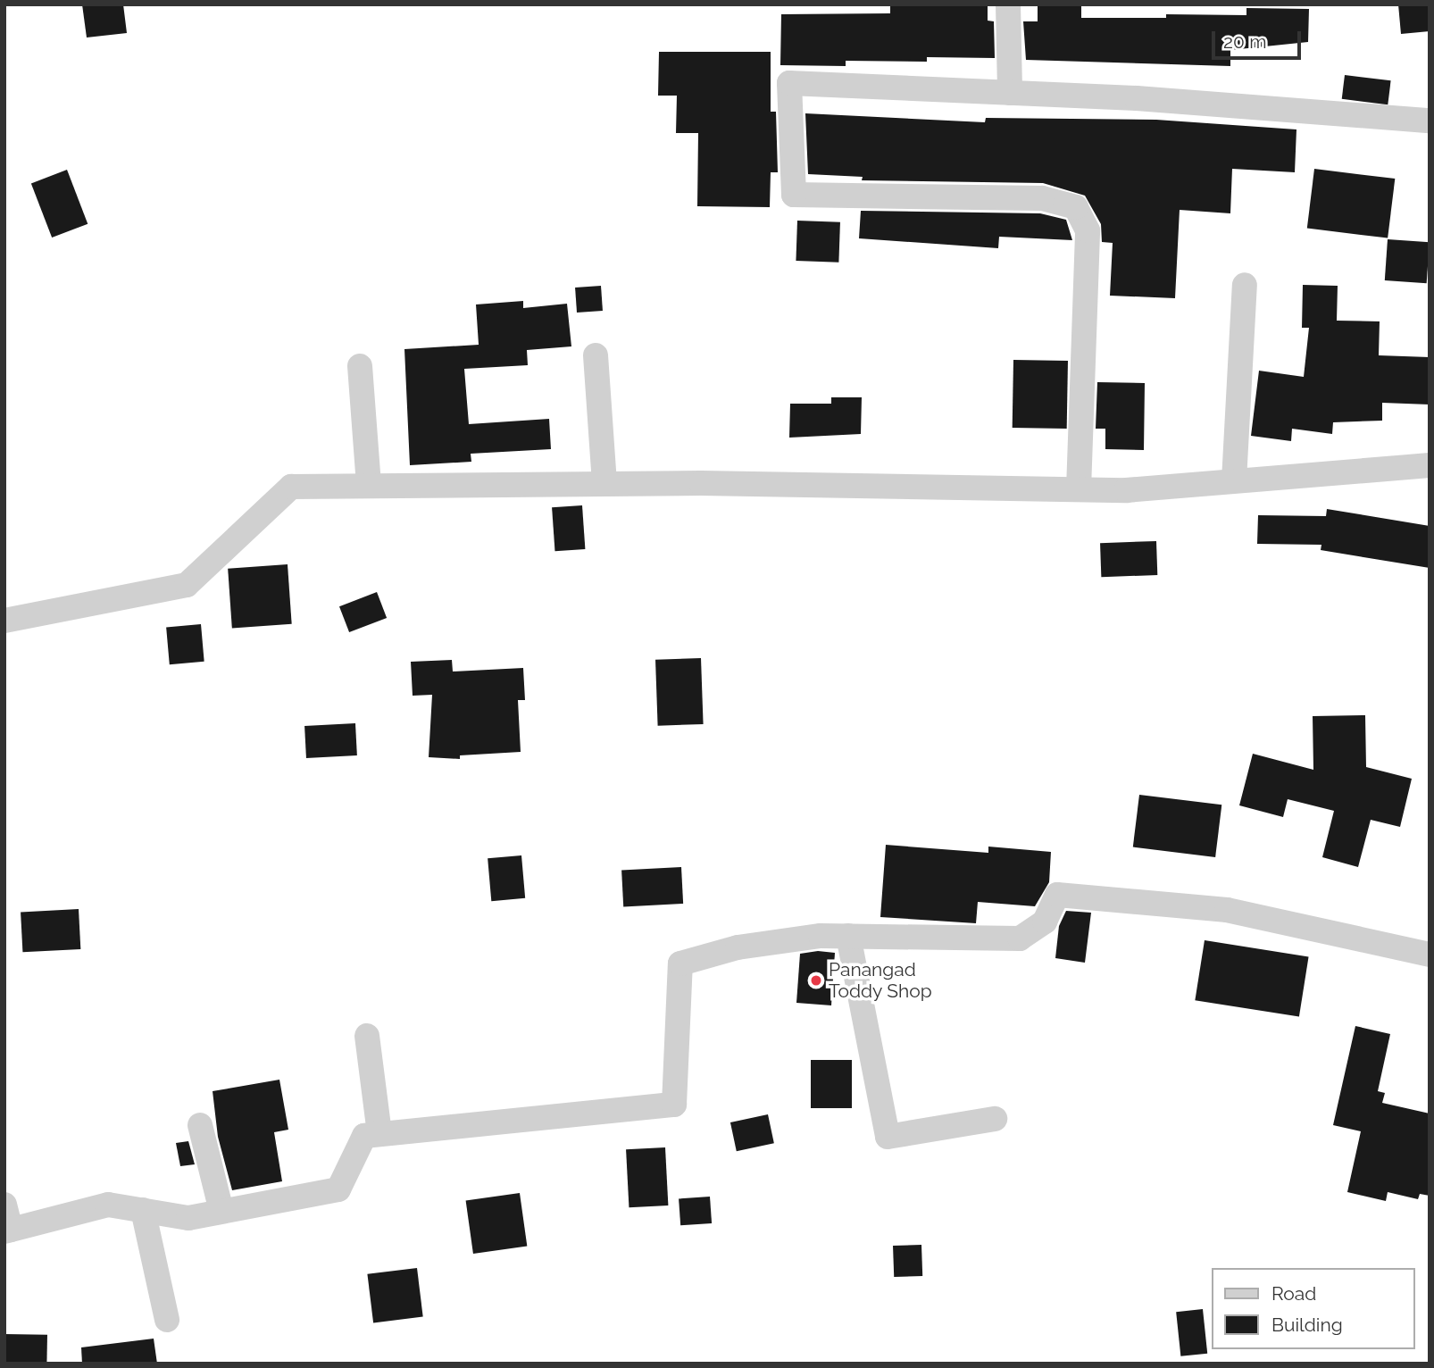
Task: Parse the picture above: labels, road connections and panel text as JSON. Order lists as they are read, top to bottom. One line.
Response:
{"places":["Panangad Toddy Shop"],"legend":["Road","Building"],"scale_bar":"20 m"}
